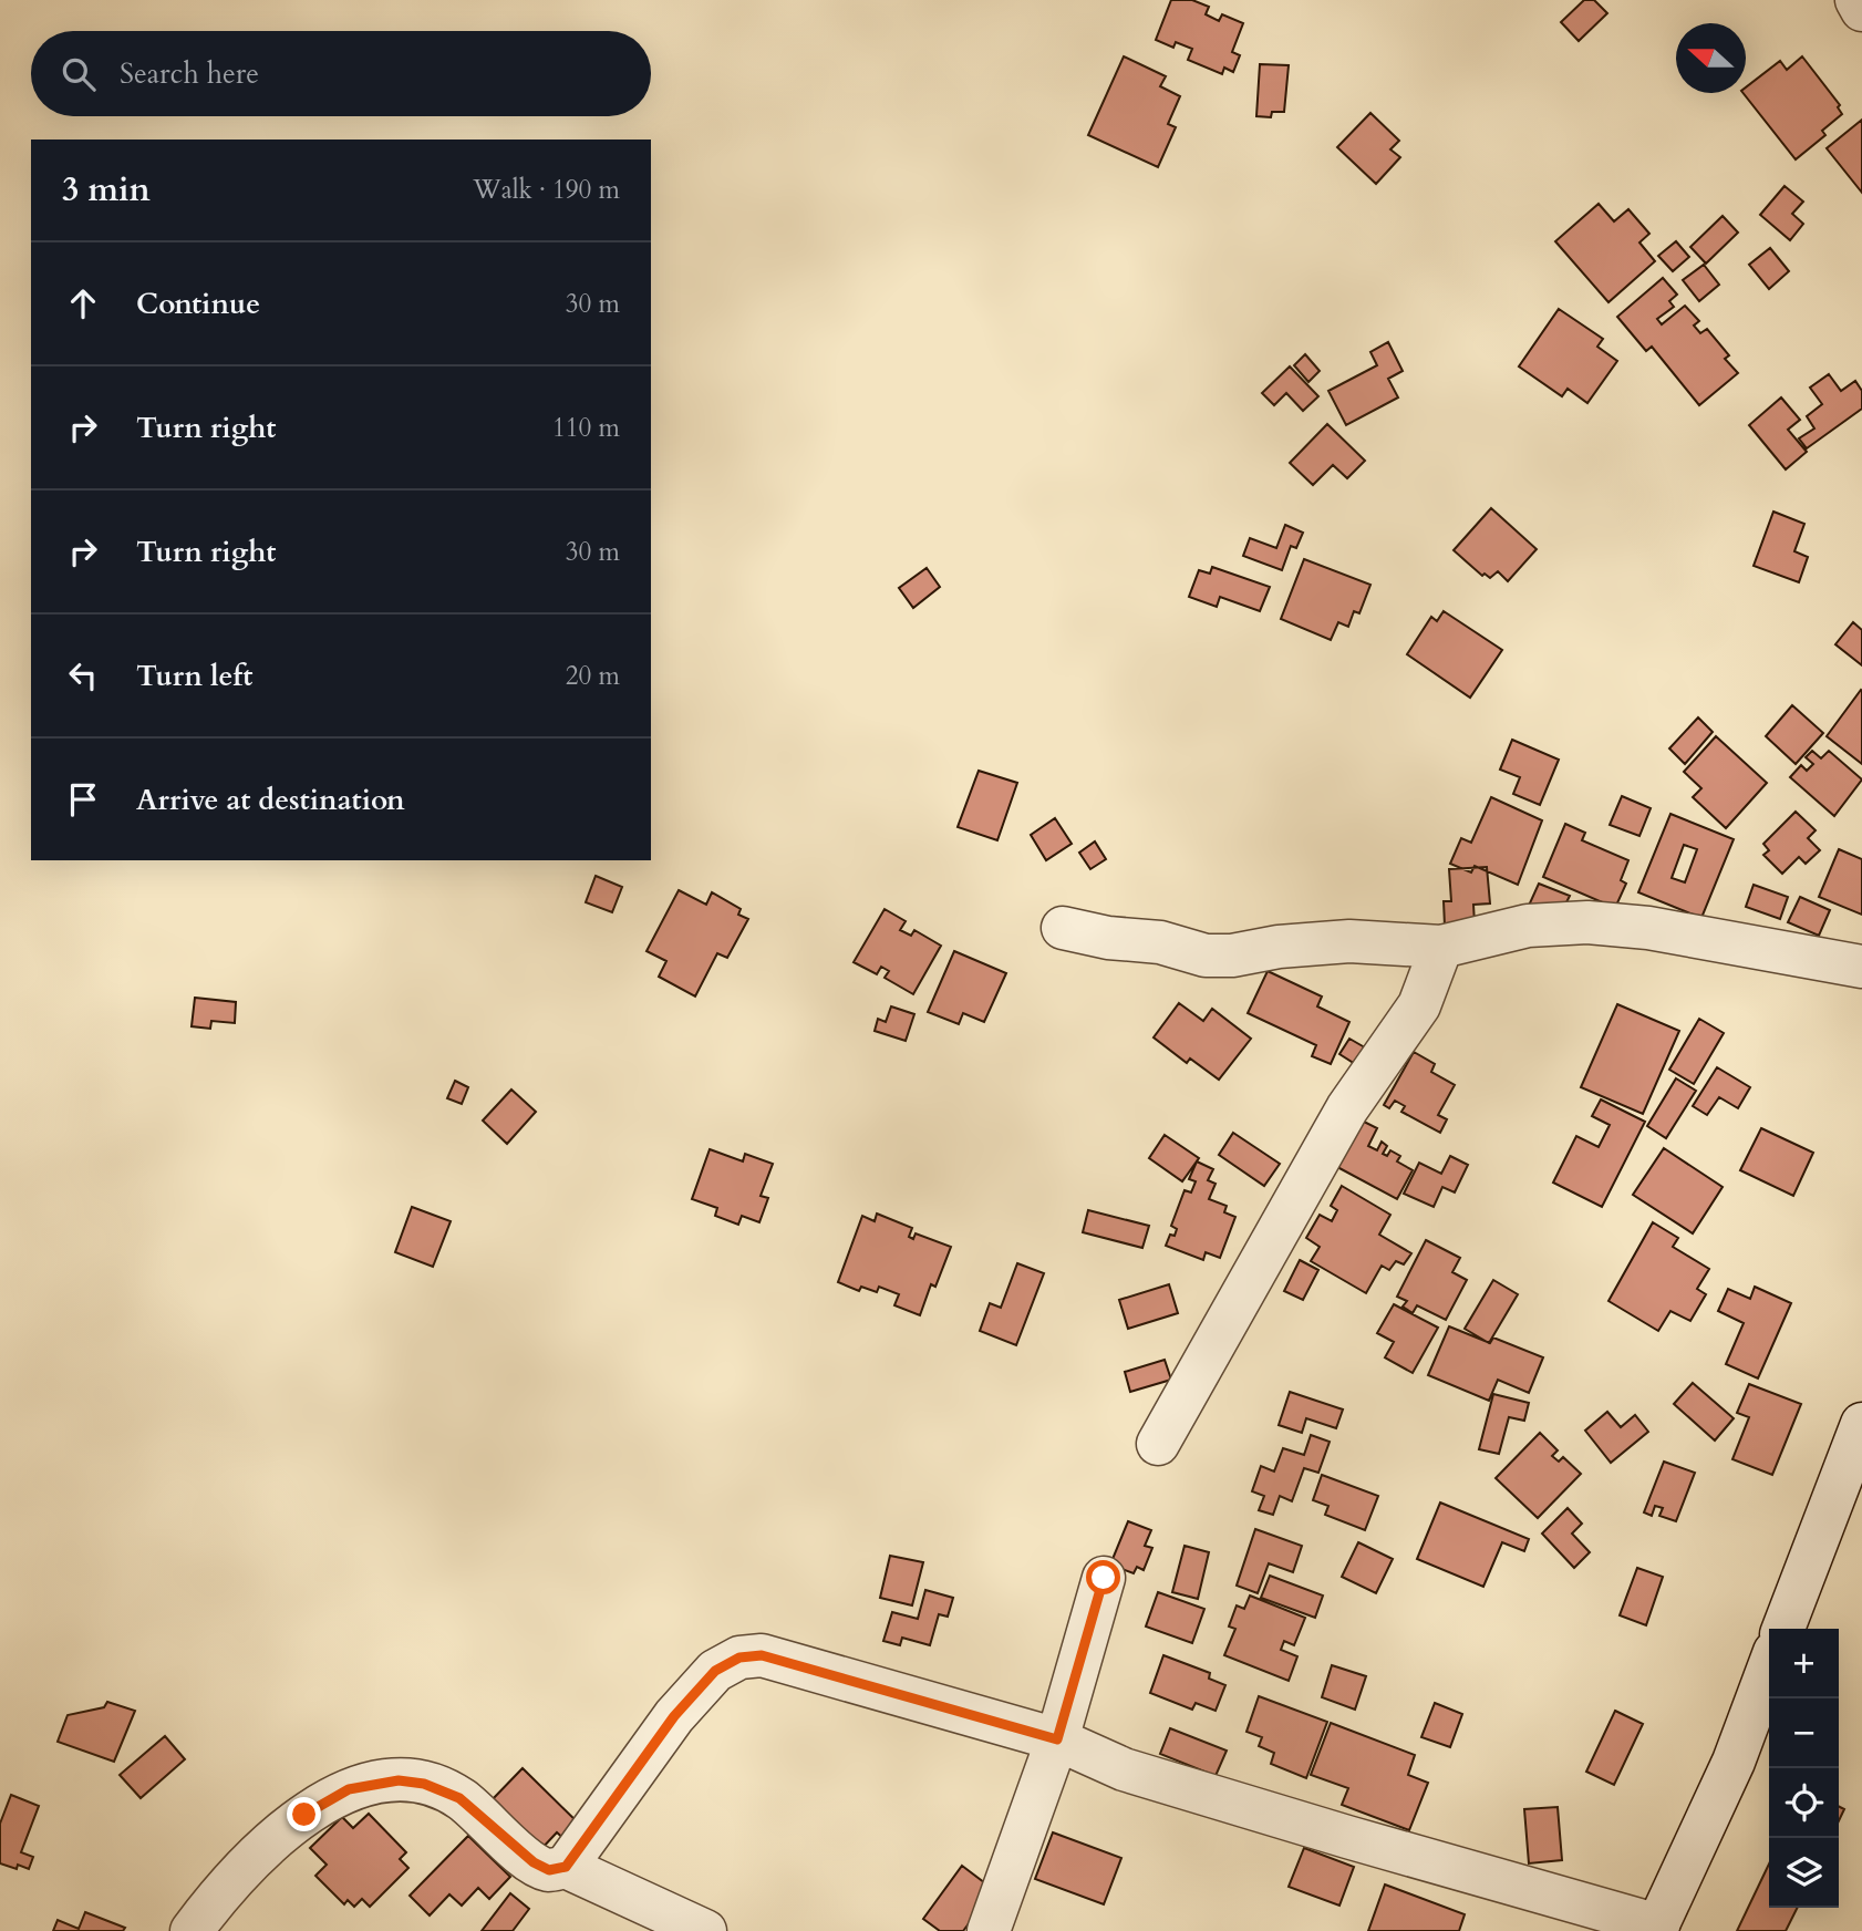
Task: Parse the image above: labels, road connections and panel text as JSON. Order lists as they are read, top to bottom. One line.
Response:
{"north":"left","page":{"search":"Search here","heading":["3 min","Walk · 190 m"],"list":[["Continue","30 m"],["Turn right","110 m"],["Turn right","30 m"],["Turn left","20 m"],"Arrive at destination"],"map_buttons":["+","−"]}}
